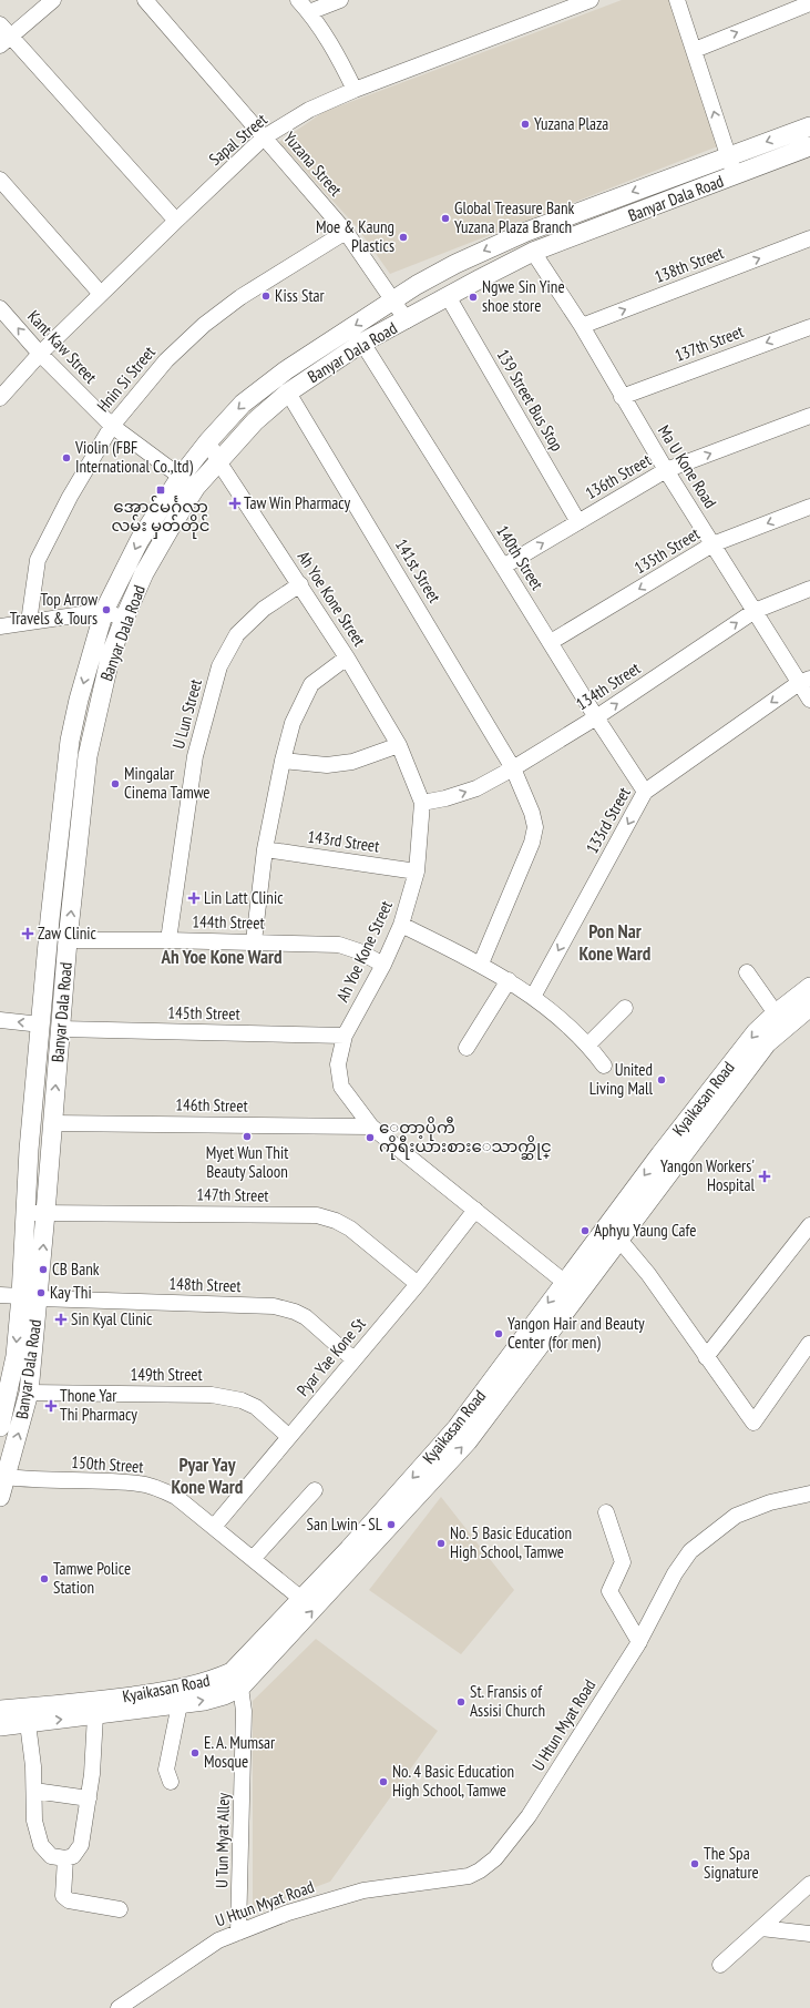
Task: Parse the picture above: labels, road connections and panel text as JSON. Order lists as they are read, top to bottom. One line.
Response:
{"streets":{"main road":["Banyar Dala Road","Kyaikasan Road"],"street":["Sapal Street","Yuzana Street","138th Street","137th Street","Kant Kaw Street","Hnin Si Street","139 Street Bus Stop","Ma U Kone Road","136th Street","135th Street","140th Street","141st Street","Ah Yoe Kone Street","134th Street","U Lun Street","133rd Street","143rd Street","144th Street","145th Street","146th Street","147th Street","148th Street","Pyar Yae Kone St","149th Street","150th Street","U Htun Myat Road","U Tun Myat Alley"]},"crossings":[["Sapal Street","Yuzana Street"],["Sapal Street","Kant Kaw Street"],["Yuzana Street","Banyar Dala Road"],["Yuzana Street","Hnin Si Street"],["Banyar Dala Road","Kant Kaw Street"],["Banyar Dala Road","139 Street Bus Stop"],["Banyar Dala Road","Ma U Kone Road"],["Banyar Dala Road","140th Street"],["Banyar Dala Road","141st Street"],["Banyar Dala Road","Ah Yoe Kone Street"],["Banyar Dala Road","144th Street"],["Banyar Dala Road","145th Street"],["Banyar Dala Road","146th Street"],["Banyar Dala Road","147th Street"],["Banyar Dala Road","148th Street"],["Banyar Dala Road","149th Street"],["Banyar Dala Road","150th Street"],["138th Street","Ma U Kone Road"],["137th Street","Ma U Kone Road"],["Kant Kaw Street","Hnin Si Street"],["139 Street Bus Stop","136th Street"],["Ma U Kone Road","136th Street"],["Ma U Kone Road","135th Street"],["Ma U Kone Road","134th Street"],["Ma U Kone Road","133rd Street"],["136th Street","140th Street"],["135th Street","140th Street"],["140th Street","134th Street"],["140th Street","133rd Street"],["141st Street","134th Street"],["Ah Yoe Kone Street","134th Street"],["Ah Yoe Kone Street","U Lun Street"],["Ah Yoe Kone Street","143rd Street"],["Ah Yoe Kone Street","144th Street"],["Ah Yoe Kone Street","145th Street"],["Ah Yoe Kone Street","Kyaikasan Road"],["Ah Yoe Kone Street","146th Street"],["Ah Yoe Kone Street","Pyar Yae Kone St"],["U Lun Street","144th Street"],["Kyaikasan Road","150th Street"],["Kyaikasan Road","U Tun Myat Alley"],["147th Street","Pyar Yae Kone St"],["148th Street","Pyar Yae Kone St"],["Pyar Yae Kone St","149th Street"],["Pyar Yae Kone St","150th Street"],["U Htun Myat Road","U Tun Myat Alley"]],"one_way":["138th Street","137th Street","136th Street","135th Street","134th Street","133rd Street"],"districts":["Pon Nar Kone Ward","Ah Yoe Kone Ward","Pyar Yay Kone Ward"],"places":{"other":["Yuzana Plaza","Global Treasure Bank Yuzana Plaza Branch","Moe & Kaung Plastics","Kiss Star","Ngwe Sin Yine shoe store","Violin (FBF International Co.,ltd)","Top Arrow Travels & Tours","Mingalar Cinema Tamwe","United Living Mall","Myet Wun Thit Beauty Saloon","ေတာ့ပိုကီ ကိုရီးယားစားေသာက္ဆိုင္","Aphyu Yaung Cafe","CB Bank","Kay Thi","Yangon Hair and Beauty Center (for men)","San Lwin - SL","No. 5 Basic Education High School, Tamwe","Tamwe Police Station","St. Fransis of Assisi Church","E. A. Mumsar Mosque","No. 4 Basic Education High School, Tamwe","The Spa Signature"],"transit":["အောင်မင်္ဂလာ လမ်း မှတ်တိုင်"],"health":["Taw Win Pharmacy","Lin Latt Clinic","Zaw Clinic","Yangon Workers' Hospital","Sin Kyal Clinic","Thone Yar Thi Pharmacy"]}}
